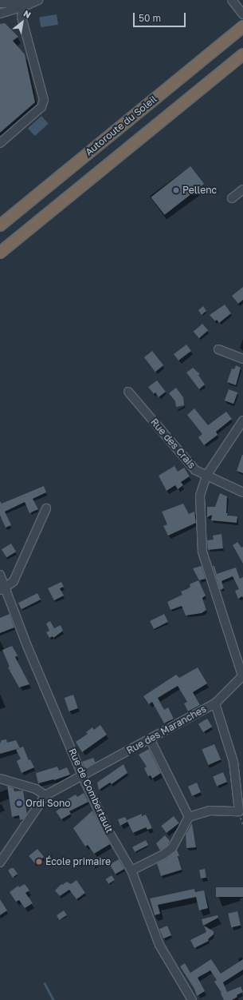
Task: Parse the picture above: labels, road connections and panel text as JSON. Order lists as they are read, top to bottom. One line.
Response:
{"streets":{"highway":["Autoroute du Soleil"],"street":["Rue des Crais","Rue des Maranches","Rue de Combertault"]},"crossings":[["Rue des Maranches","Rue de Combertault"]],"places":["Pellenc","Ordi Sono","École primaire"],"scale_bar":"50 m","north":"top right"}
